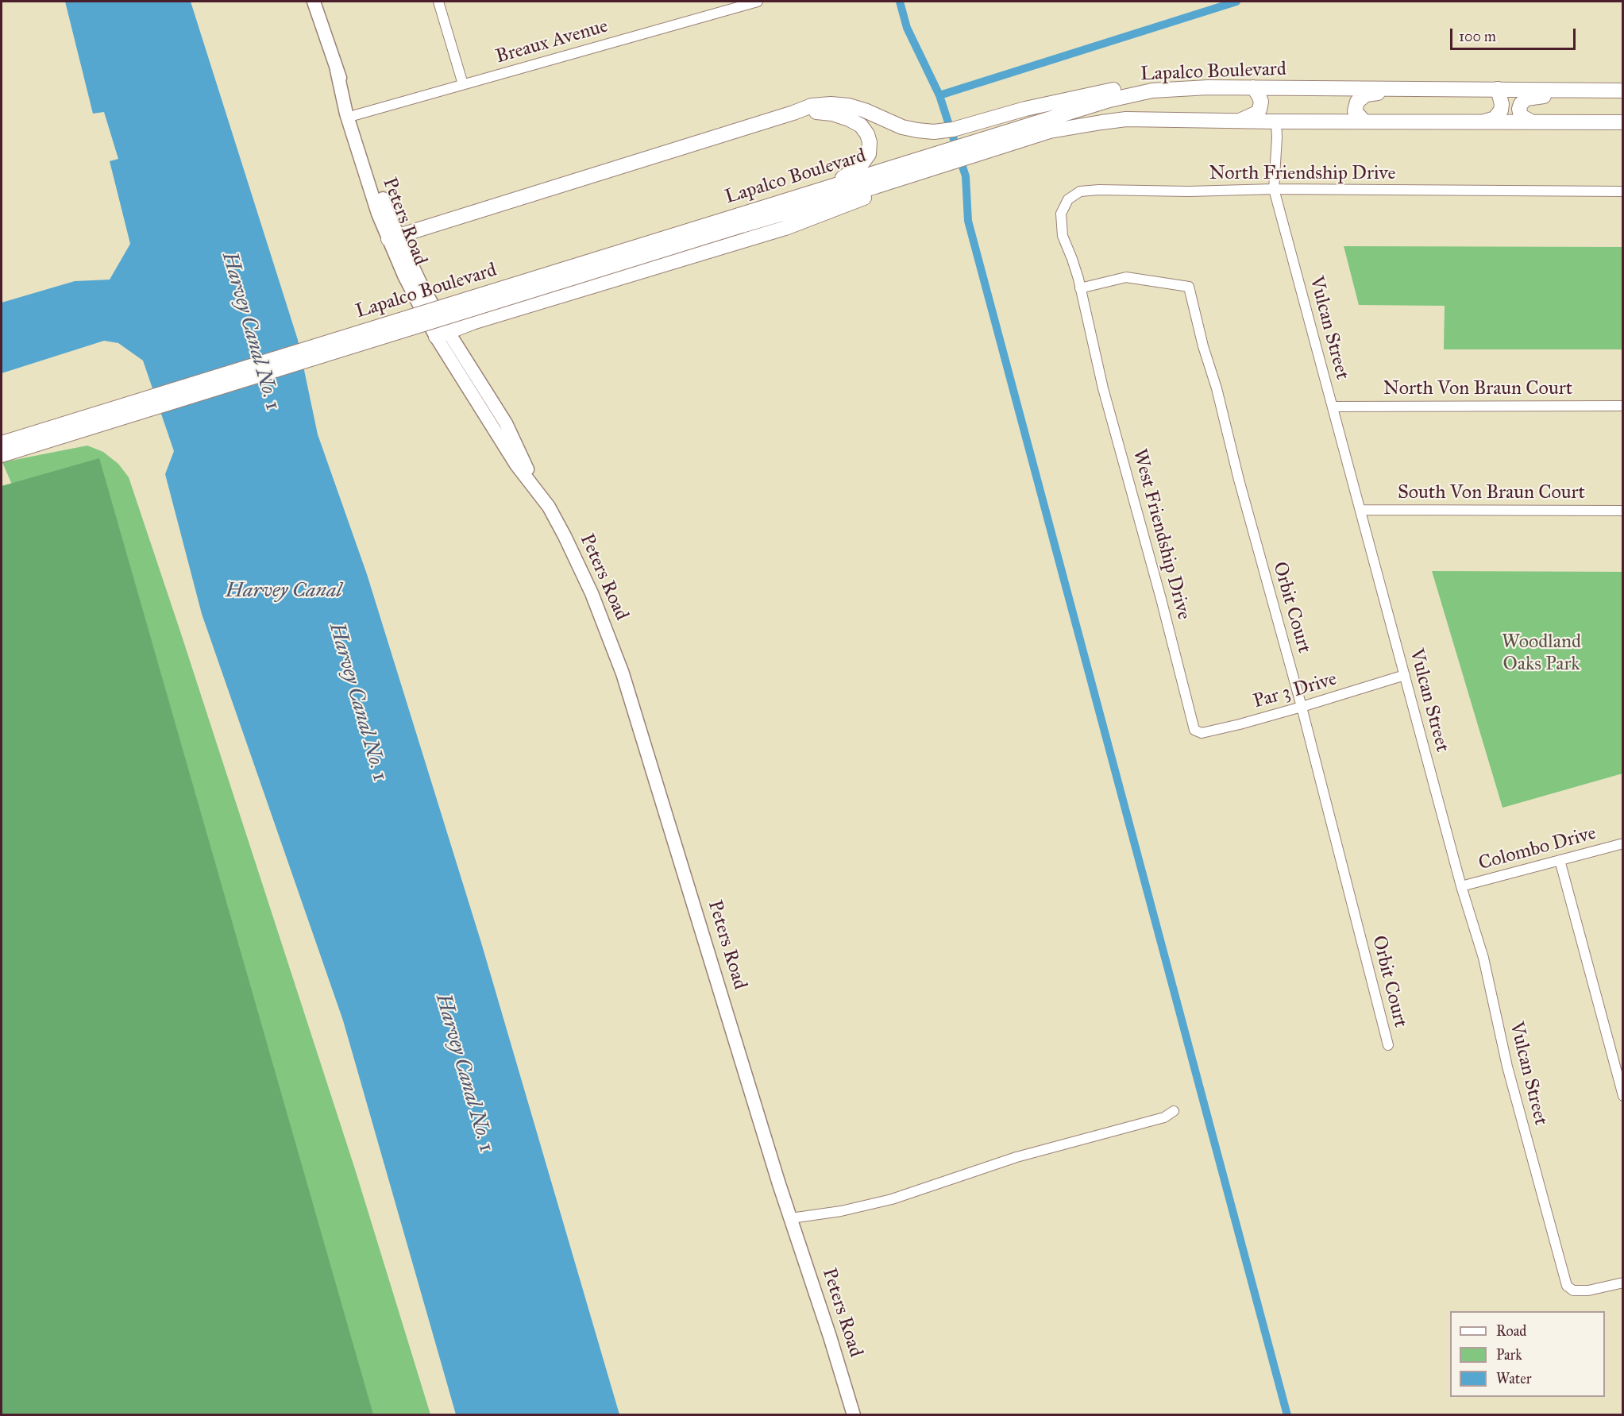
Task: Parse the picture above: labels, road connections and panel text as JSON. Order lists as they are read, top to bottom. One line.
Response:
{"streets":{"main road":["Lapalco Boulevard","Peters Road"],"street":["Breaux Avenue","North Friendship Drive","Vulcan Street","North Von Braun Court","South Von Braun Court","West Friendship Drive","Orbit Court","Par 3 Drive","Colombo Drive"]},"crossings":[["Breaux Avenue","Peters Road"],["Lapalco Boulevard","Vulcan Street"],["North Friendship Drive","Vulcan Street"],["North Friendship Drive","West Friendship Drive"],["North Friendship Drive","Orbit Court"],["Vulcan Street","North Von Braun Court"],["Vulcan Street","South Von Braun Court"],["Vulcan Street","Par 3 Drive"],["Vulcan Street","Colombo Drive"],["West Friendship Drive","Par 3 Drive"],["Orbit Court","Par 3 Drive"]],"water":["Harvey Canal No. 1","Harvey Canal"],"parks":["Woodland Oaks Park"],"legend":["Road","Park","Water"],"scale_bar":"100 m"}
